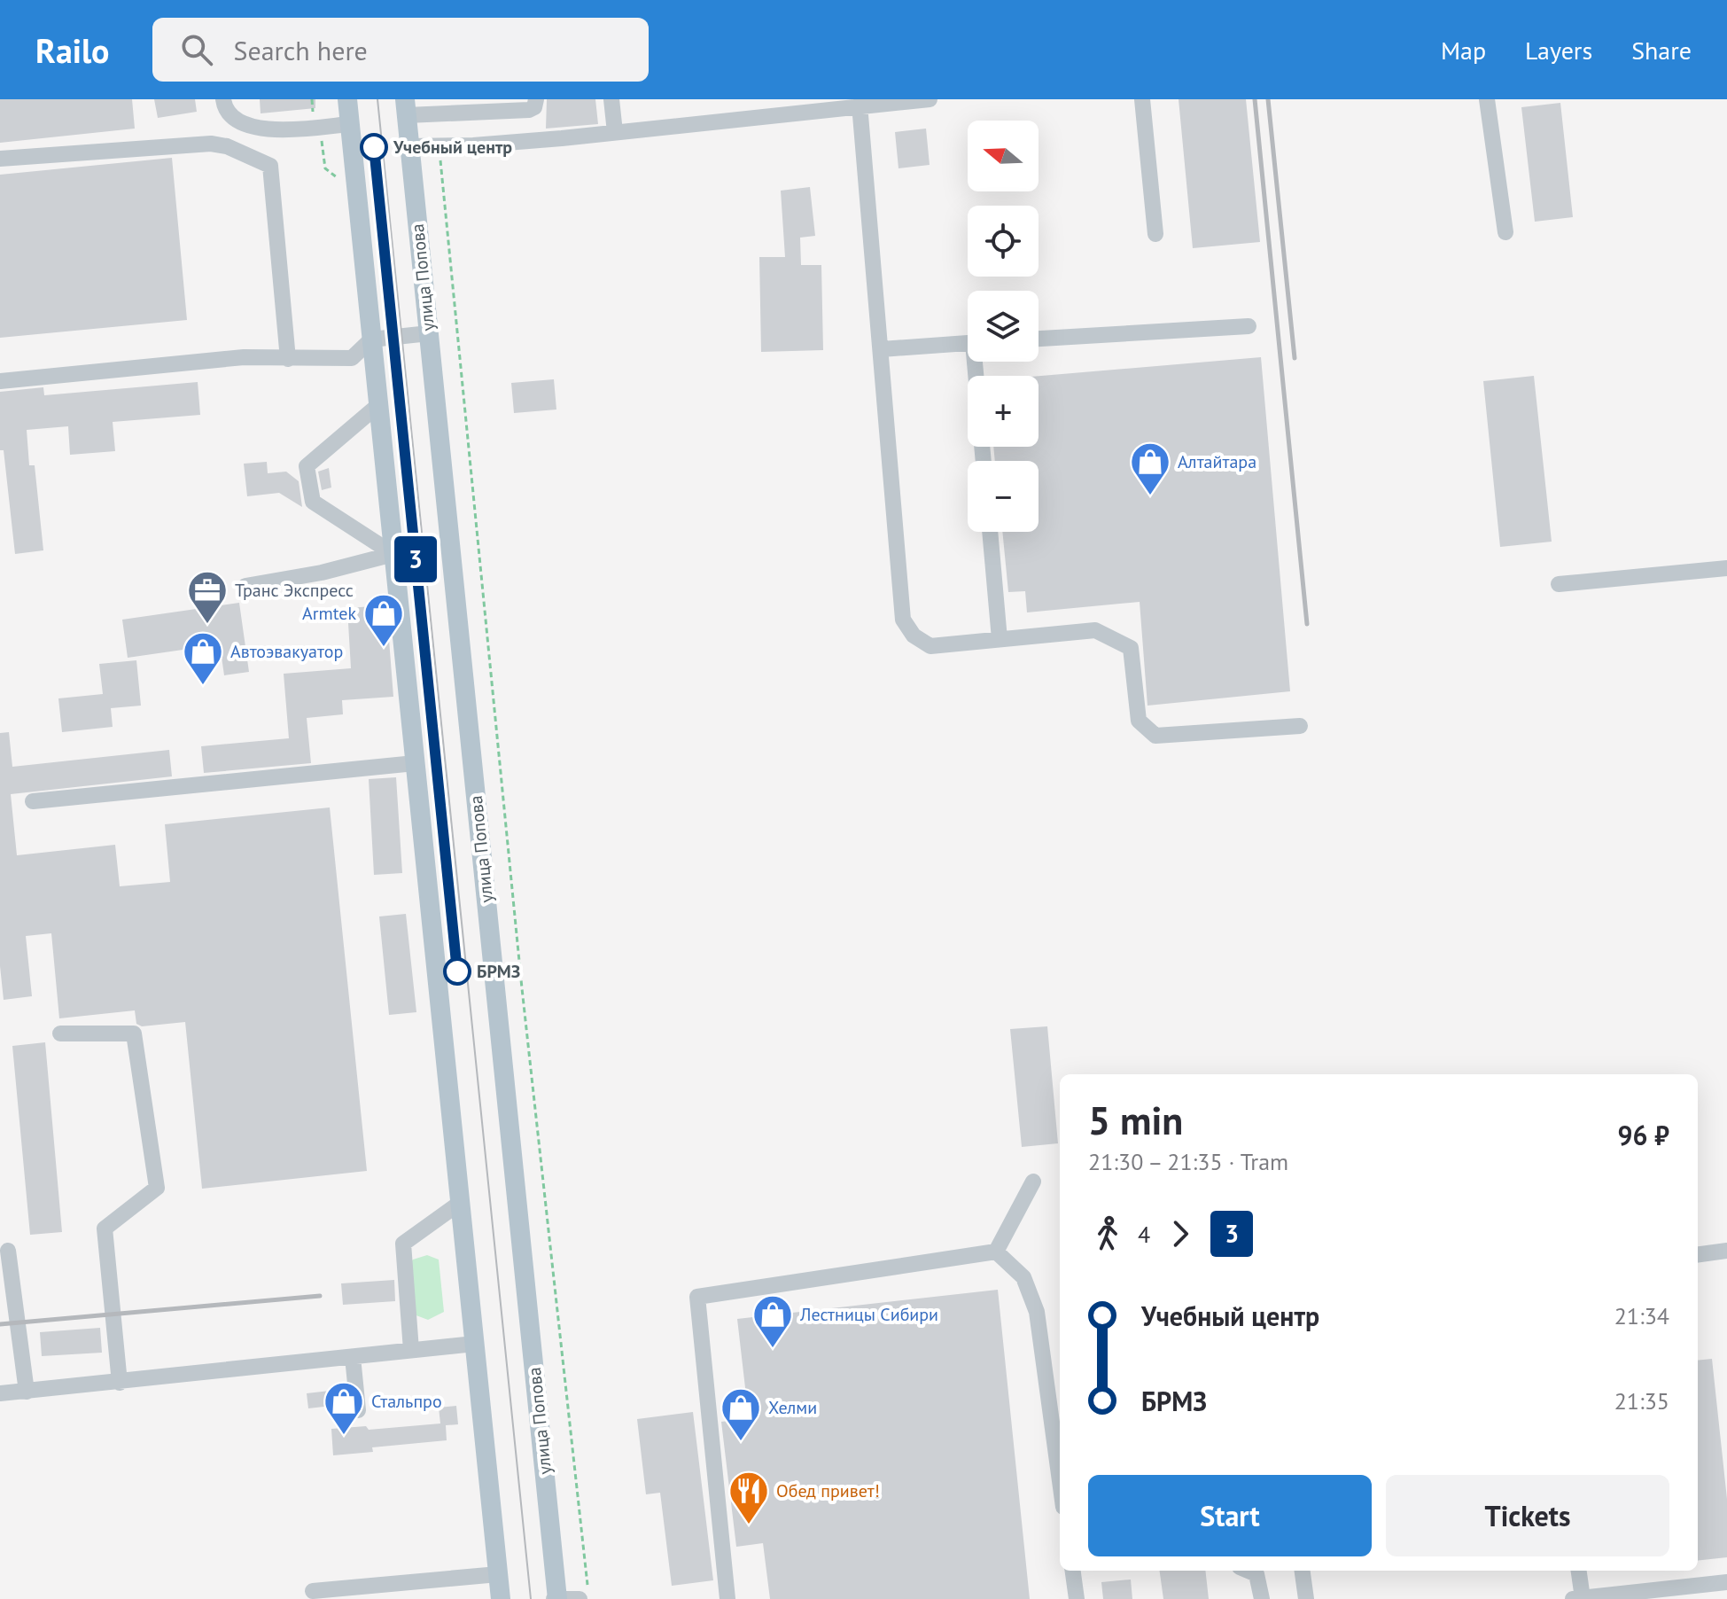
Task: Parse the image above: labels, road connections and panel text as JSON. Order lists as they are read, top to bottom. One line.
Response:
{"streets":{"main road":["улица Попова"]},"places":{"other":["Учебный центр","БРМЗ"],"shop":["Алтайтара","Armtek","Автоэвакуатор","Лестницы Сибири","Стальпро","Хелми"],"office":["Транс Экспресс"],"restaurant":["Обед привет!"]},"lines":["tram line 3"],"north":"left","page":{"header":"Railo","search":"Search here","nav":["Map","Layers","Share"],"on_map":"3","map_buttons":["+","−"],"heading":["5 min","21:30 – 21:35 · Tram","96 ₽"],"legs":["4","3"],"list":[{"name":"Учебный центр","value":"21:34"},{"name":"БРМЗ","value":"21:35"}],"buttons":["Start","Tickets"]}}
